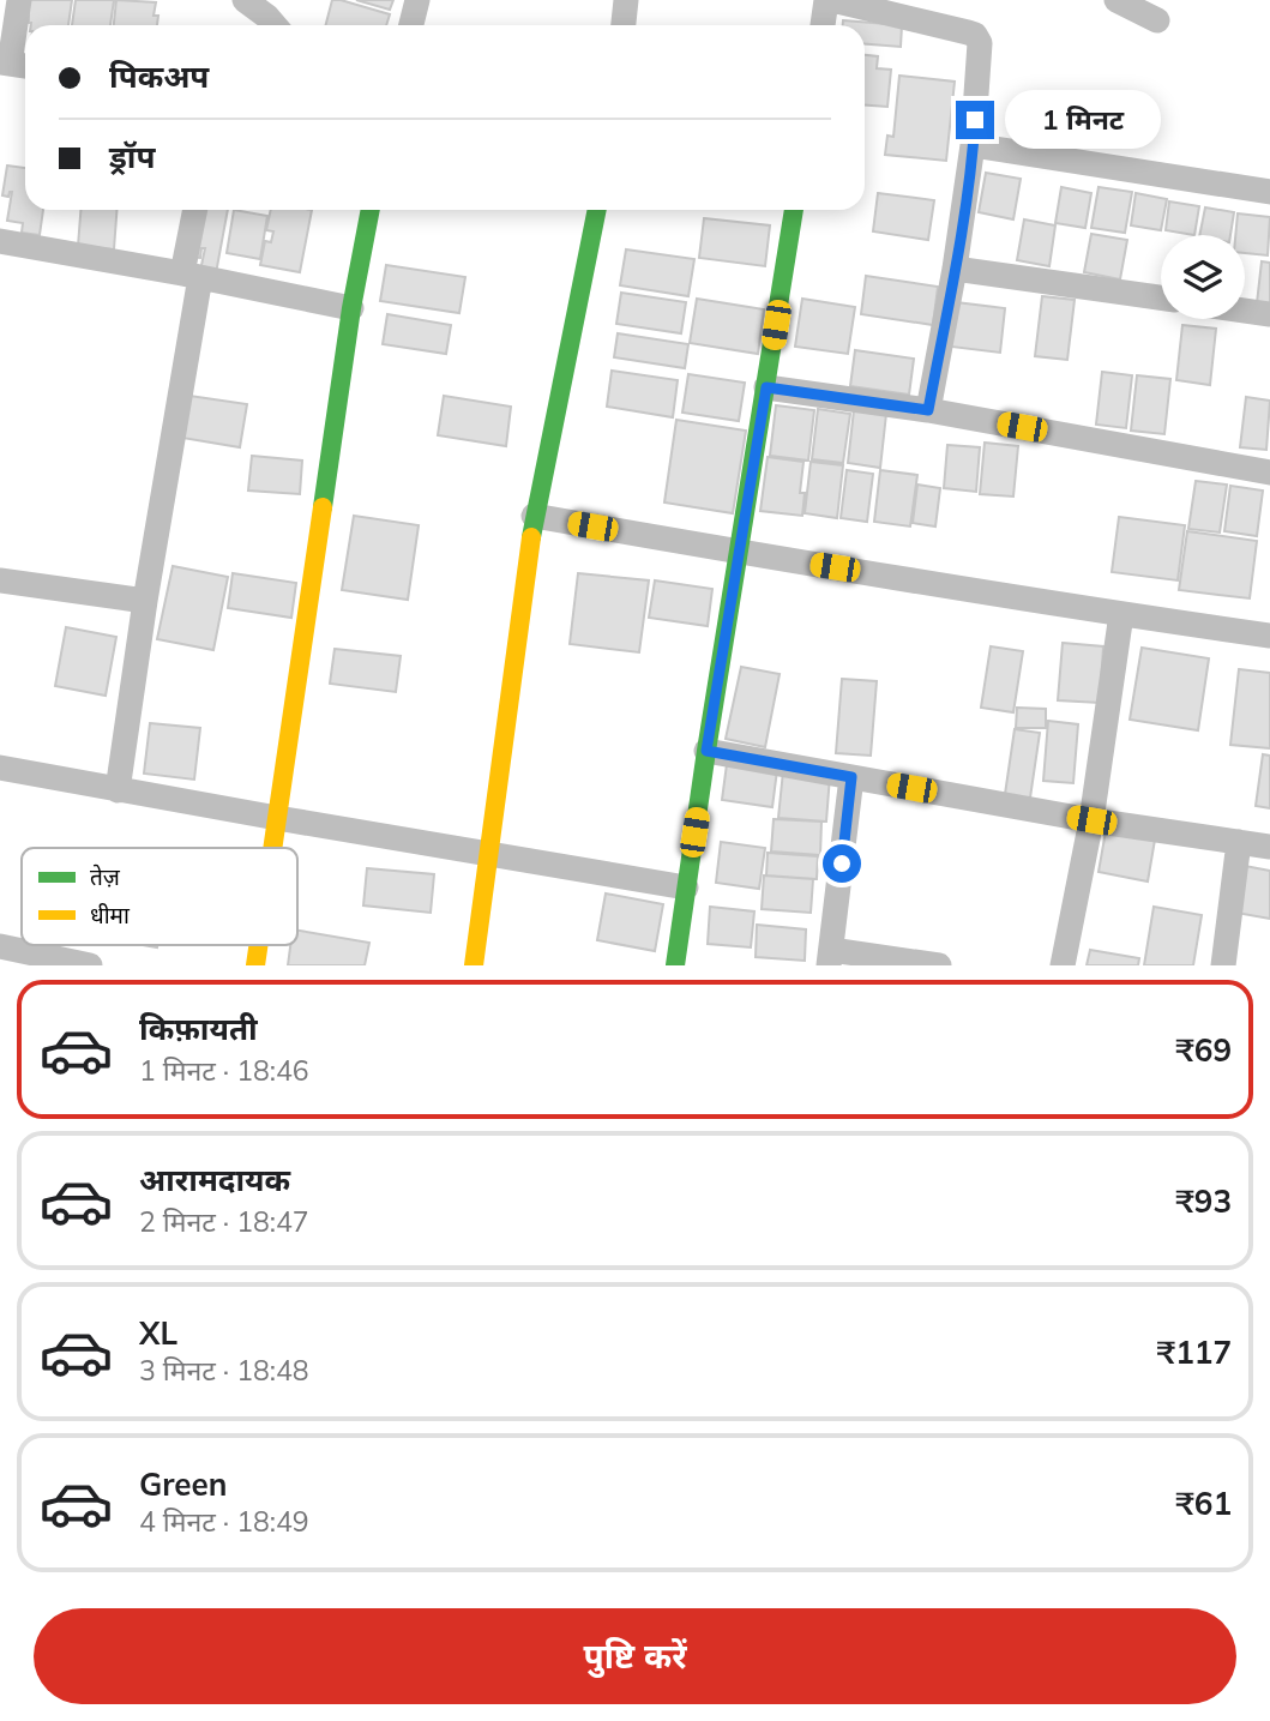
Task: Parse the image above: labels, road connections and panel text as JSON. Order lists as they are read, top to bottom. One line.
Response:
{"legend":["तेज़","धीमा"],"page":{"banner":["पिकअप","ड्रॉप"],"bubble":"1 मिनट","list":[{"name":"किफ़ायती","note":"1 मिनट · 18:46","value":"₹69"},{"name":"आरामदायक","note":"2 मिनट · 18:47","value":"₹93"},{"name":"XL","note":"3 मिनट · 18:48","value":"₹117"},{"name":"Green","note":"4 मिनट · 18:49","value":"₹61"}],"buttons":"पुष्टि करें"}}
